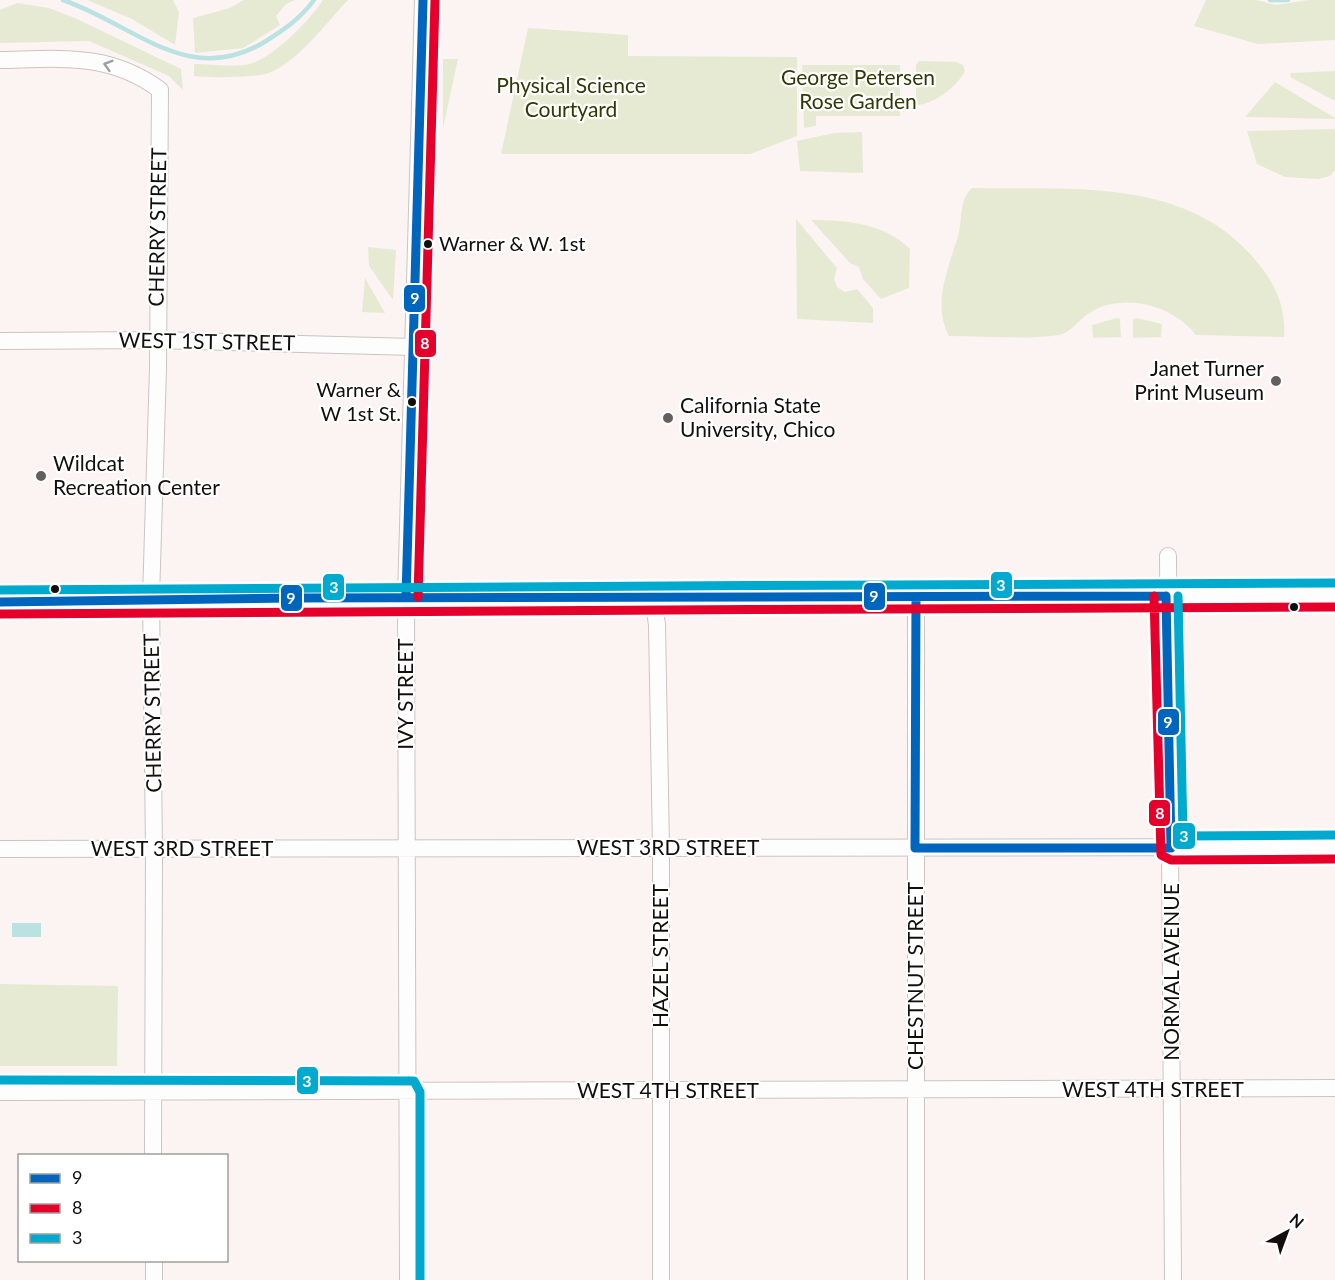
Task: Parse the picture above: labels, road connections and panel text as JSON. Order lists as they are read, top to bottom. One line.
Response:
{"streets":{"street":["CHERRY STREET","WEST 1ST STREET","IVY STREET","WEST 3RD STREET","HAZEL STREET","NORMAL AVENUE","CHESTNUT STREET","WEST 4TH STREET"]},"crossings":[["CHERRY STREET","WEST 1ST STREET"],["CHERRY STREET","WEST 3RD STREET"],["CHERRY STREET","WEST 4TH STREET"],["WEST 1ST STREET","IVY STREET"],["IVY STREET","WEST 3RD STREET"],["IVY STREET","WEST 4TH STREET"],["WEST 3RD STREET","HAZEL STREET"],["WEST 3RD STREET","NORMAL AVENUE"],["WEST 3RD STREET","CHESTNUT STREET"],["HAZEL STREET","WEST 4TH STREET"],["NORMAL AVENUE","WEST 4TH STREET"],["CHESTNUT STREET","WEST 4TH STREET"]],"parks":["George Petersen Rose Garden","Physical Science Courtyard"],"places":["Warner & W. 1st","Janet Turner Print Museum","Warner & W 1st St.","California State University, Chico","Wildcat Recreation Center"],"lines":["transit line 9","transit line 8","transit line 3"],"legend":["9","8","3"],"north":"top right"}
